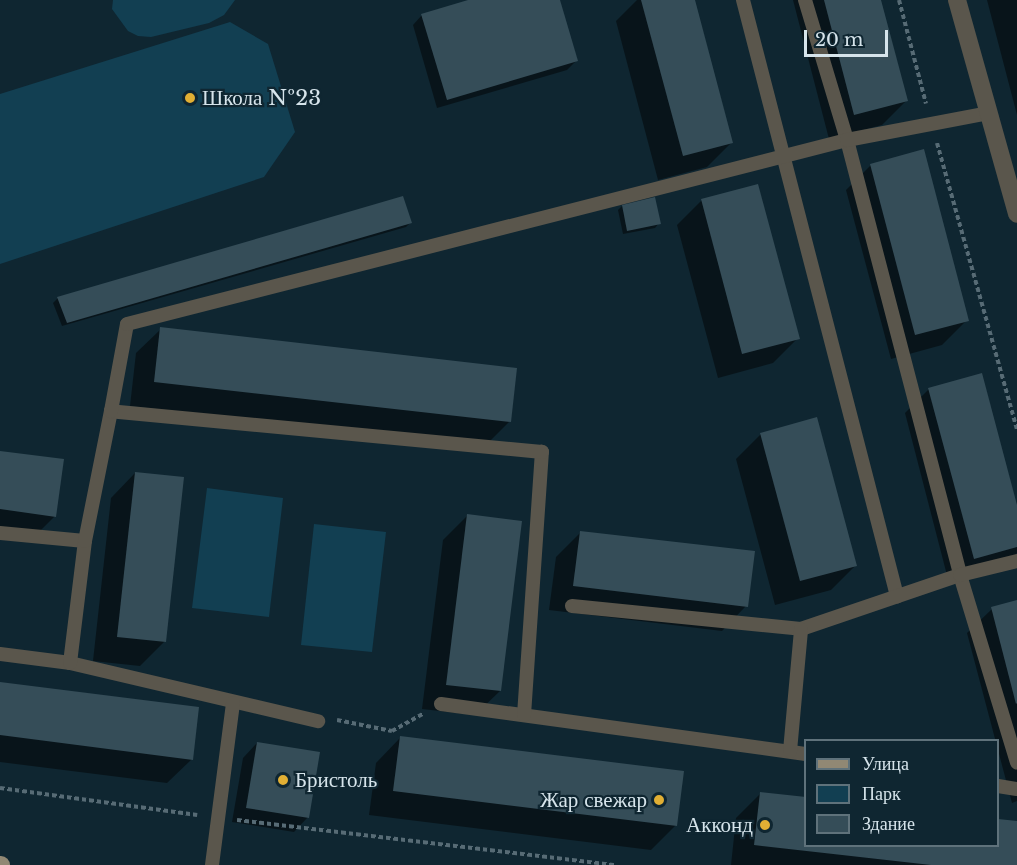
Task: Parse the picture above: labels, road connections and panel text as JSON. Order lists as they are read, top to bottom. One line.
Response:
{"places":["Школа №23","Бристоль","Жар свежар","Акконд"],"legend":["Улица","Парк","Здание"],"scale_bar":"20 m"}
